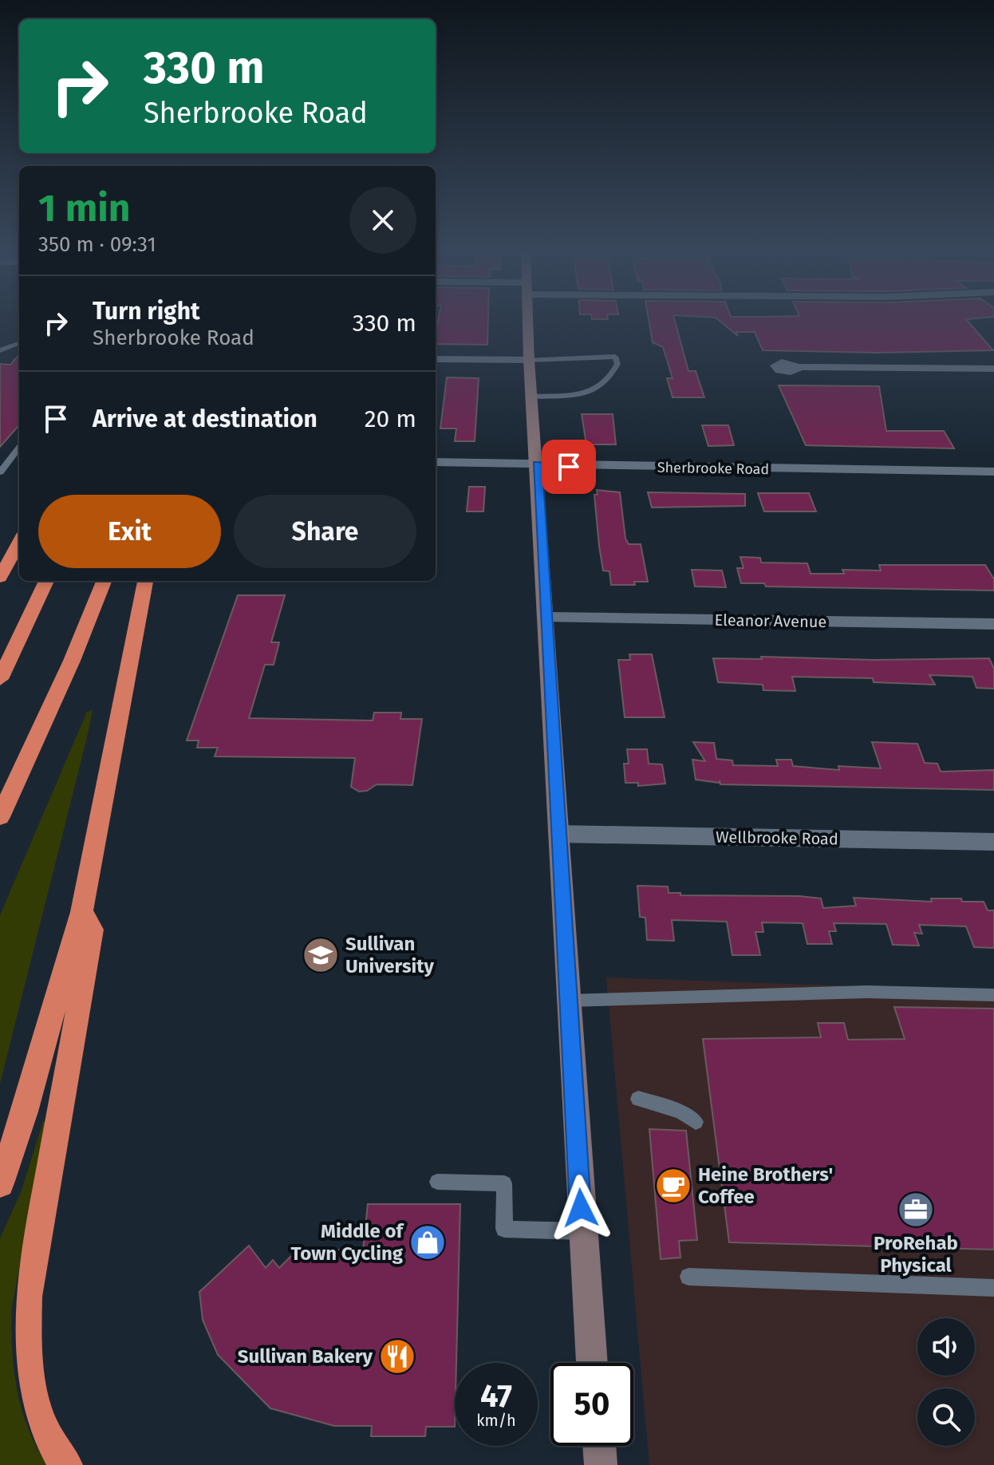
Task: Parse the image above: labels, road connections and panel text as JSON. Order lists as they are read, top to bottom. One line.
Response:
{"streets":{"street":["Sherbrooke Road","Eleanor Avenue","Wellbrooke Road"]},"places":{"school or university":["Sullivan University"],"cafe":["Heine Brothers' Coffee"],"office":["ProRehab Physical"],"shop":["Middle of Town Cycling"],"restaurant":["Sullivan Bakery"]},"page":{"turn":["330 m","Sherbrooke Road"],"heading":["1 min","350 m · 09:31"],"list":[{"name":"Turn right","note":"Sherbrooke Road","value":"330 m"},{"name":"Arrive at destination","value":"20 m"}],"buttons":["Exit","Share"],"speed":"47 km/h","limit":"50"}}
